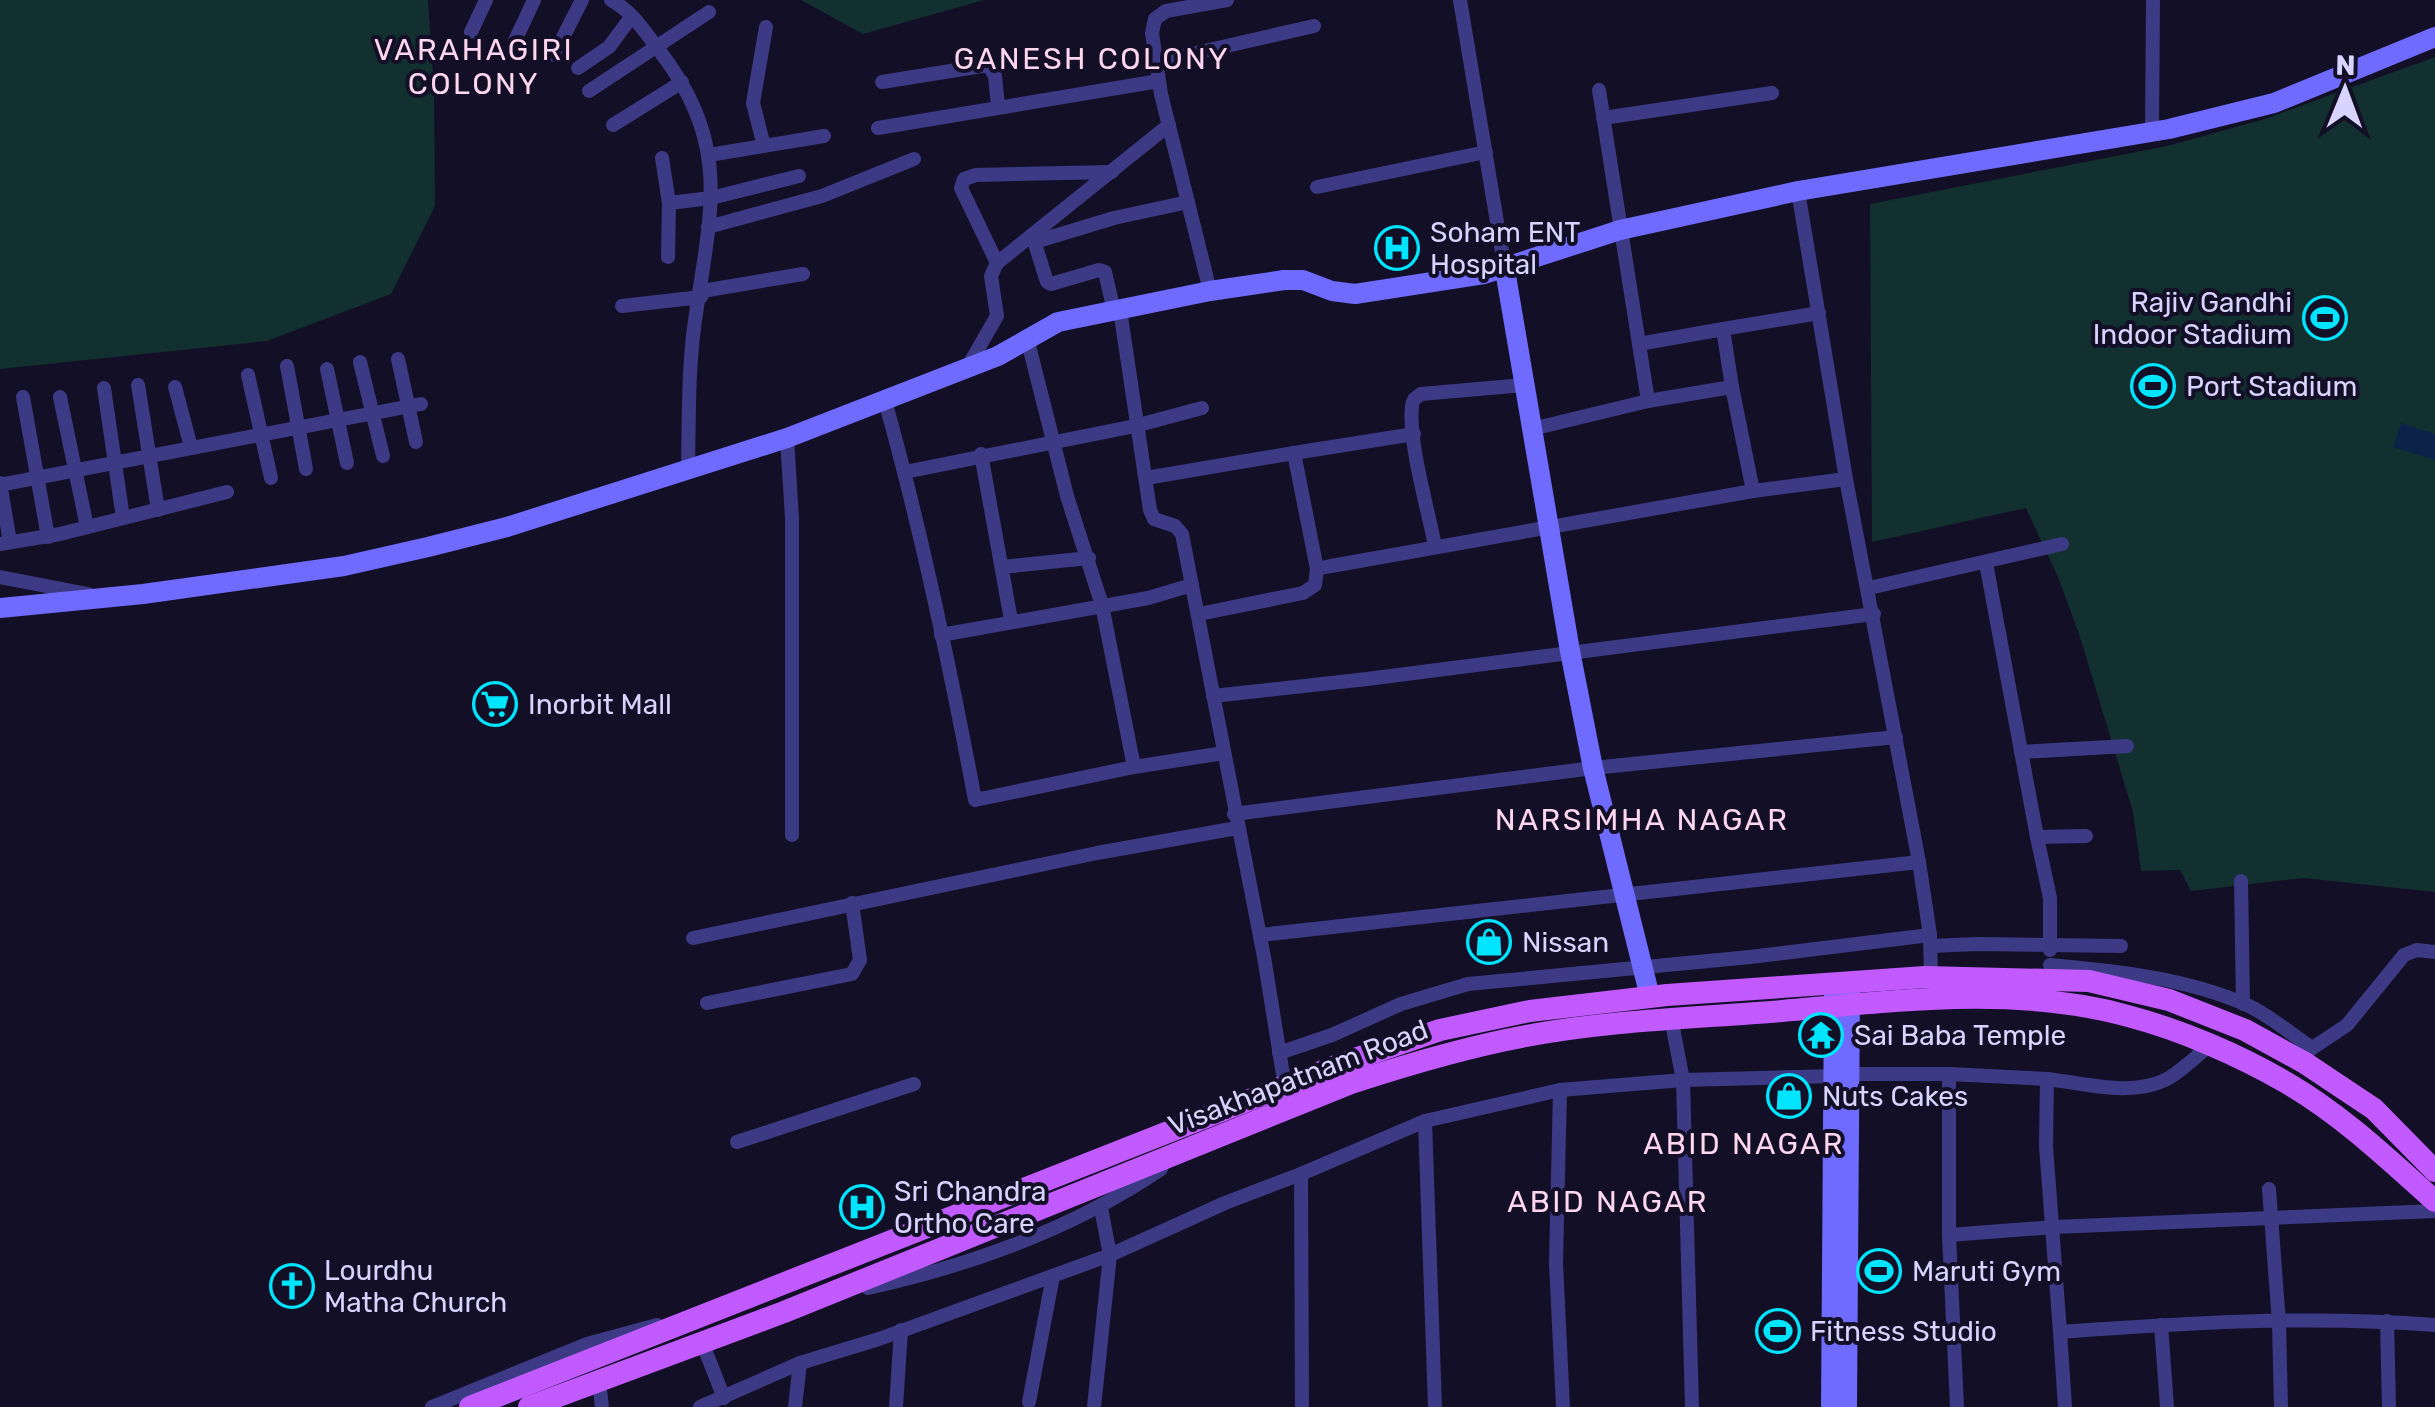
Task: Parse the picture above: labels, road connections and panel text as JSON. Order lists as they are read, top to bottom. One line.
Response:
{"streets":{"main road":["Visakhapatnam Road"]},"districts":["VARAHAGIRI COLONY","GANESH COLONY","NARSIMHA NAGAR","ABID NAGAR","ABID NAGAR"],"places":{"hospital":["Soham ENT Hospital","Sri Chandra Ortho Care"],"sports":["Rajiv Gandhi Indoor Stadium","Port Stadium","Maruti Gym","Fitness Studio"],"supermarket":["Inorbit Mall"],"shop":["Nissan","Nuts Cakes"],"temple":["Sai Baba Temple"],"church":["Lourdhu Matha Church"]},"north":"top"}
